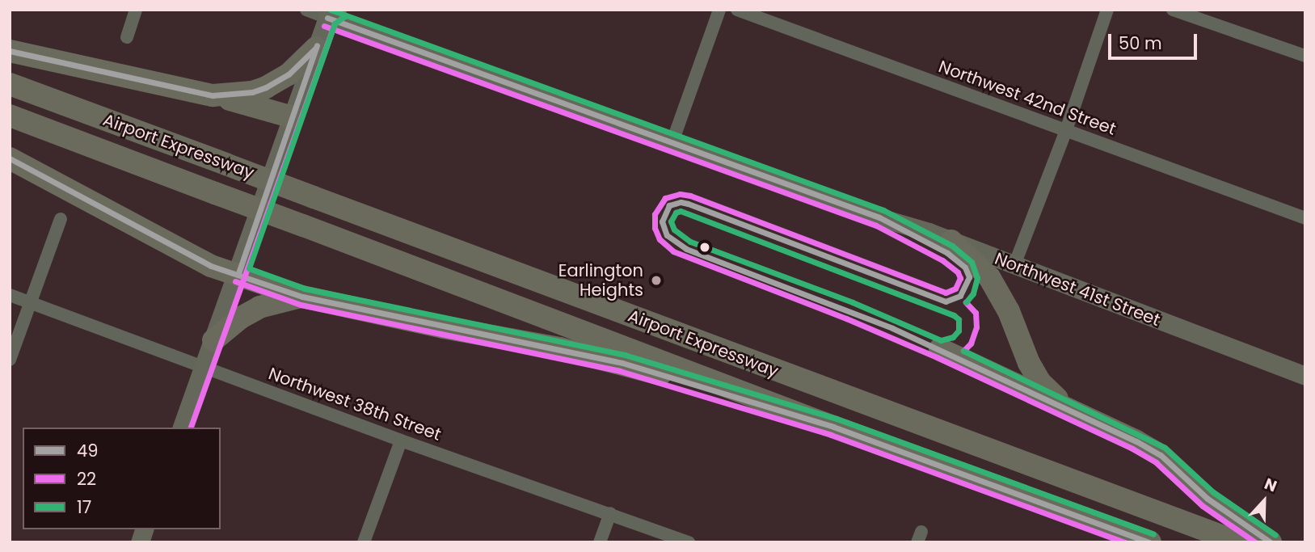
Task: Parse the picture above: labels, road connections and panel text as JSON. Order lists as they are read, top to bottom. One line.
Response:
{"streets":{"highway":["Airport Expressway"],"main road":["Northwest 41st Street"],"street":["Northwest 42nd Street","Northwest 38th Street"]},"places":["Earlington Heights"],"lines":["transit line 17","transit line 22","transit line 49"],"legend":["49","22","17"],"scale_bar":"50 m","north":"top"}
